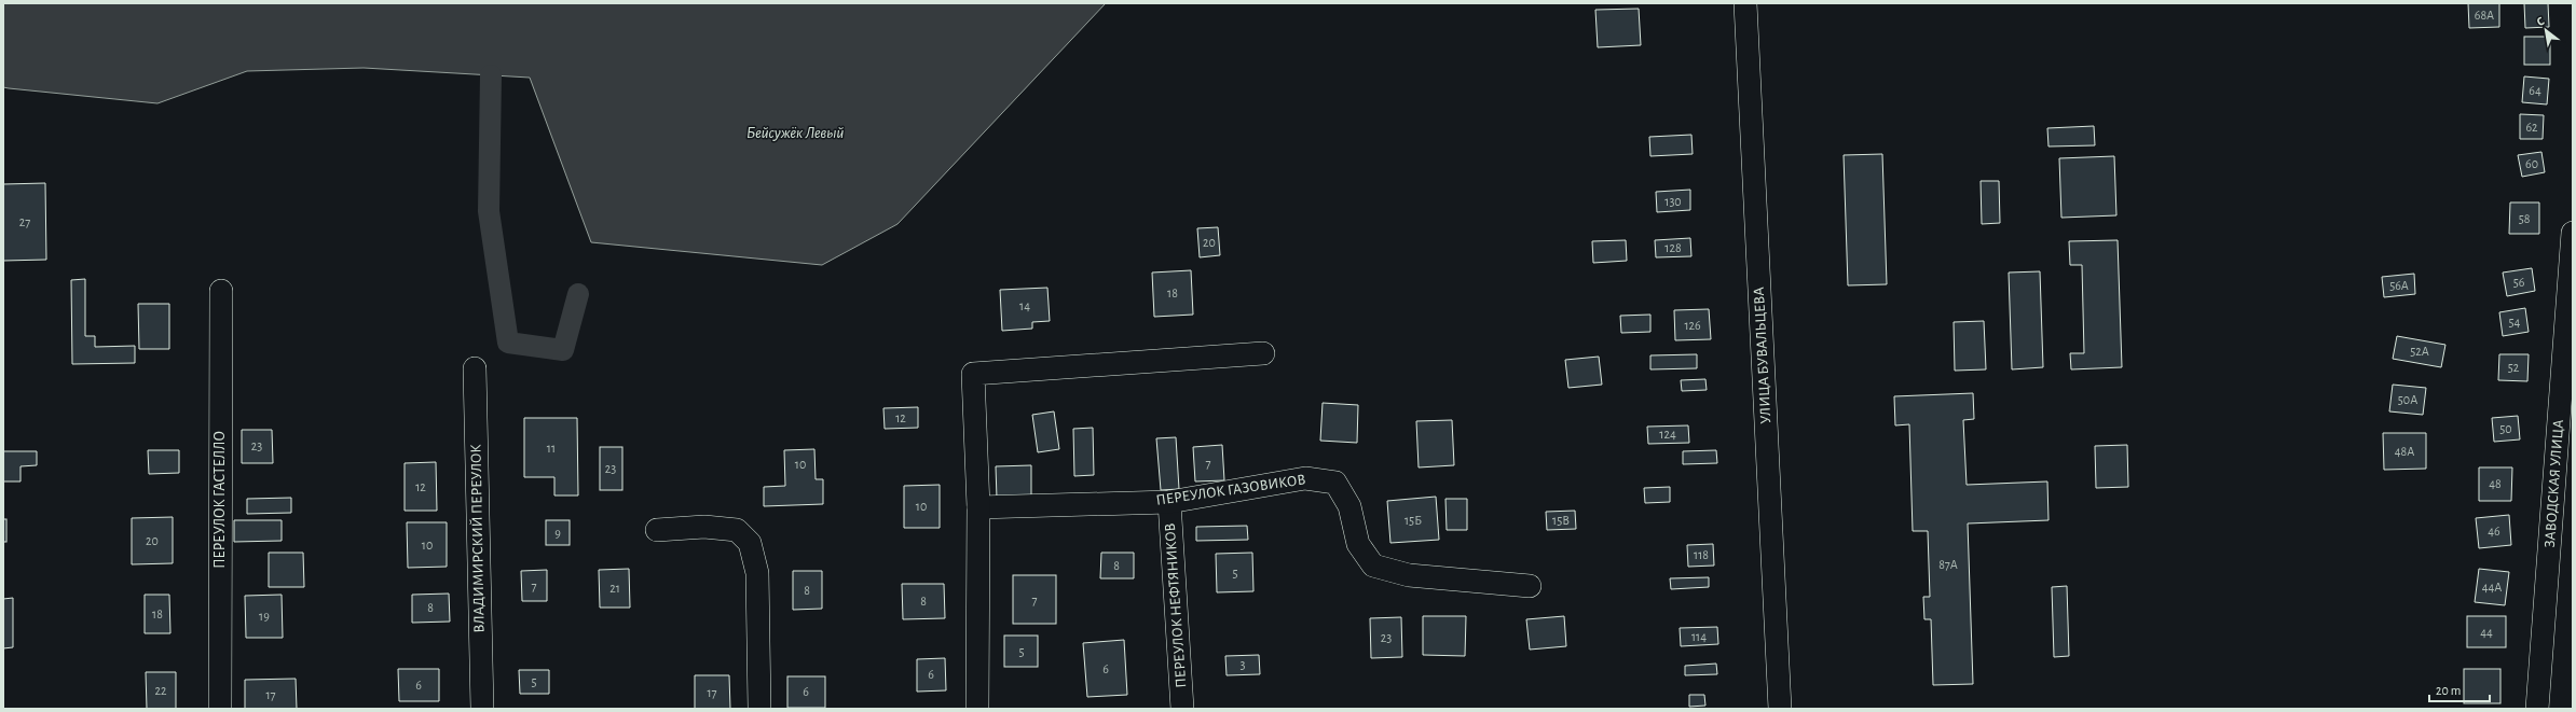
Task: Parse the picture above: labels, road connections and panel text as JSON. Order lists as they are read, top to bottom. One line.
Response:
{"streets":{"street":["УЛИЦА БУВАЛЬЦЕВА","ЗАВОДСКАЯ УЛИЦА","ПЕРЕУЛОК ГАЗОВИКОВ","ПЕРЕУЛОК ГАСТЕЛЛО","ВЛАДИМИРСКИЙ ПЕРЕУЛОК","ПЕРЕУЛОК НЕФТЯНИКОВ"]},"crossings":[["ПЕРЕУЛОК ГАЗОВИКОВ","ПЕРЕУЛОК НЕФТЯНИКОВ"]],"water":["Бейсужёк Левый"],"house_numbers":["68А","64","62","60","130","58","27","20","128","56","56А","18","14","54","126","52А","52","50А","12","50","124","23","11","48А","7","10","23","48","12","10","15Б","15В","46","9","20","10","118","87А","8","5","7","44А","21","8","7","8","8","18","19","44","114","23","5","3","6","6","5","6","22","6","17","17"],"scale_bar":"20 m","north":"top left"}
